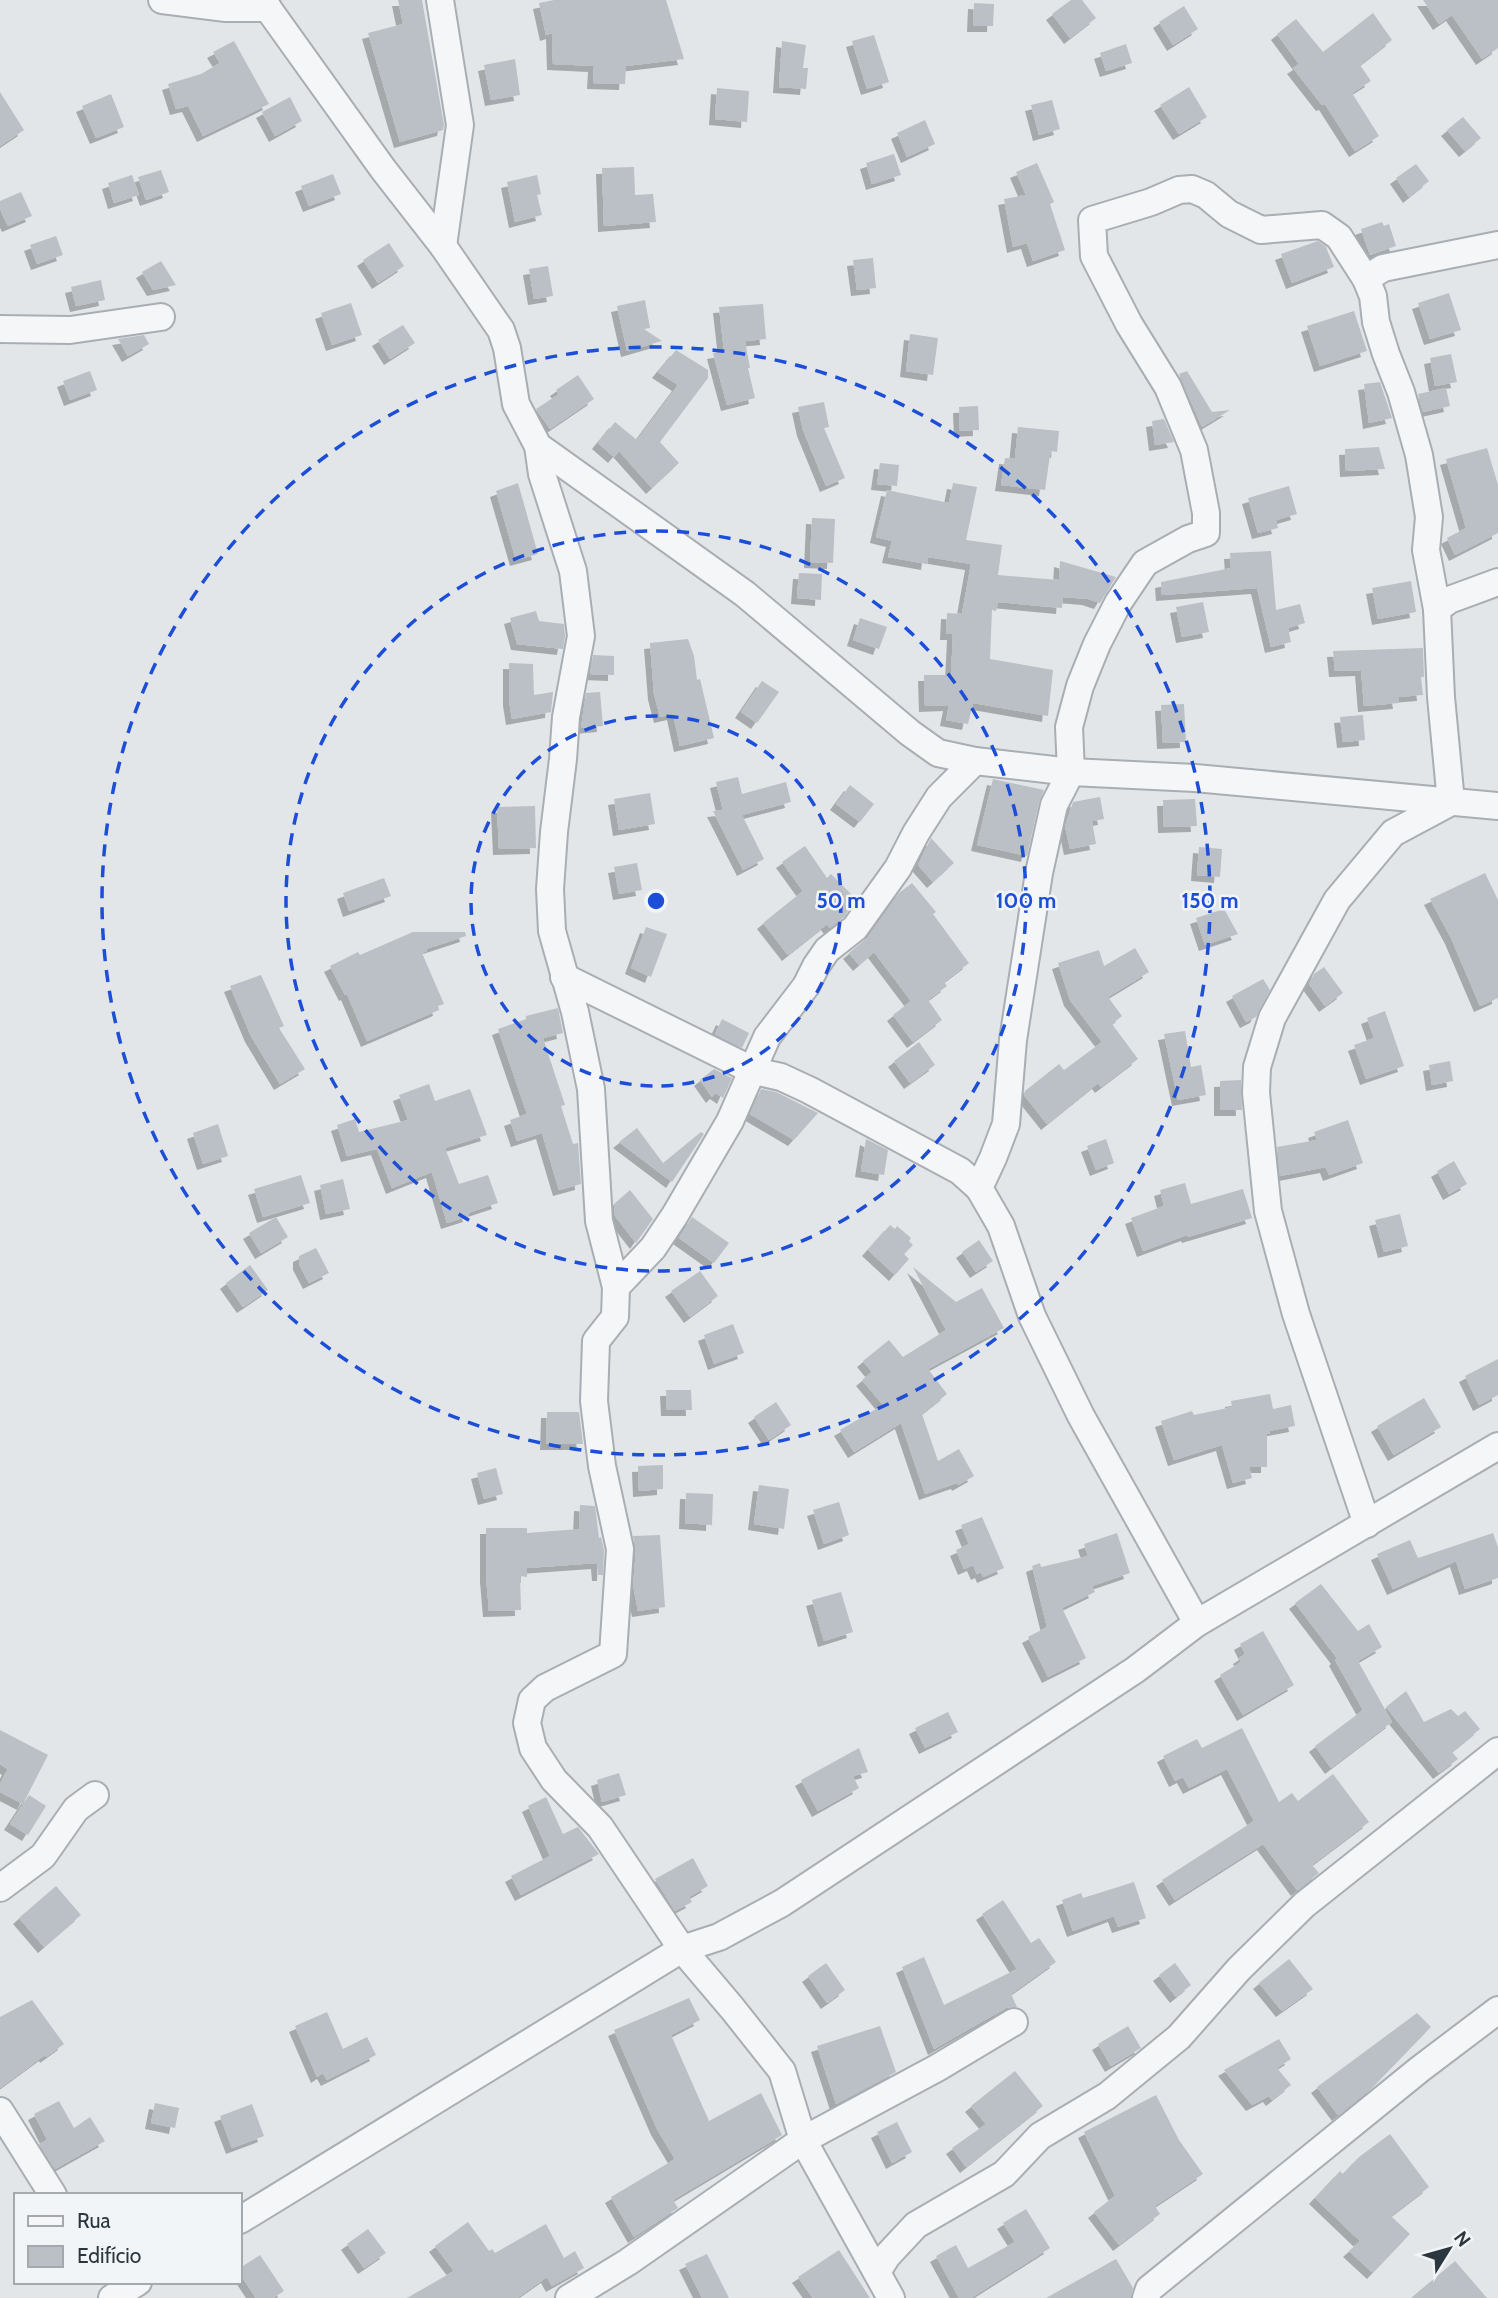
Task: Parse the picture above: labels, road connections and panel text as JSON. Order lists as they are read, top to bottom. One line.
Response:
{"legend":["Rua","Edifício"],"north":"top right","rings":["50 m","100 m","150 m"]}
